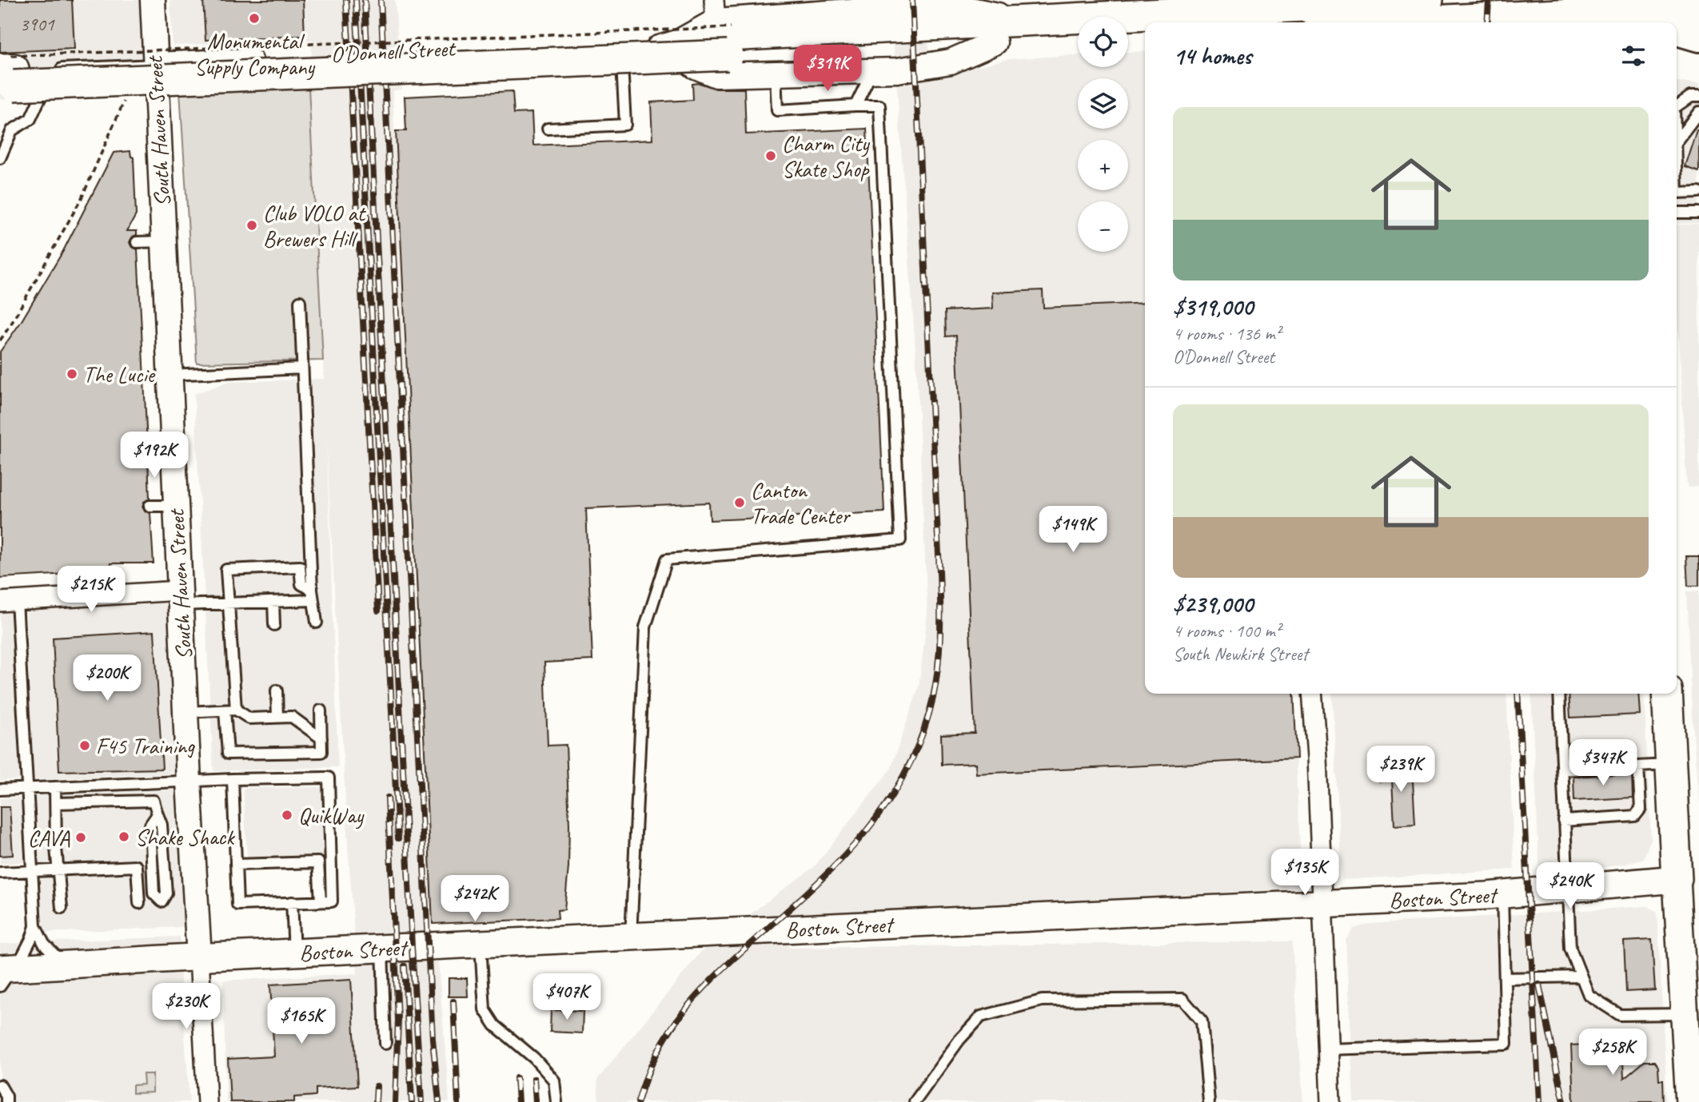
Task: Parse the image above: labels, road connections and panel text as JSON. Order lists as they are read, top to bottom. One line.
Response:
{"streets":{"main road":["O'Donnell Street","Boston Street"],"street":["South Haven Street"]},"crossings":[["O'Donnell Street","South Haven Street"],["South Haven Street","Boston Street"]],"places":["Monumental Supply Company","Charm City Skate Shop","Club VOLO at Brewers Hill","The Lucie","Canton Trade Center","F45 Training","QuikWay","Shake Shack","CAVA"],"house_numbers":["3901"],"page":{"map_buttons":["+","−"],"heading":"14 homes","price":["$319K","$192K","$149K","$215K","$200K","$347K","$239K","$135K","$240K","$242K","$407K","$230K","$165K","$258K"],"list":[{"name":"$319,000","note":"4 rooms · 136 m² · O'Donnell Street"},{"name":"$239,000","note":"4 rooms · 100 m² · South Newkirk Street"}]}}
